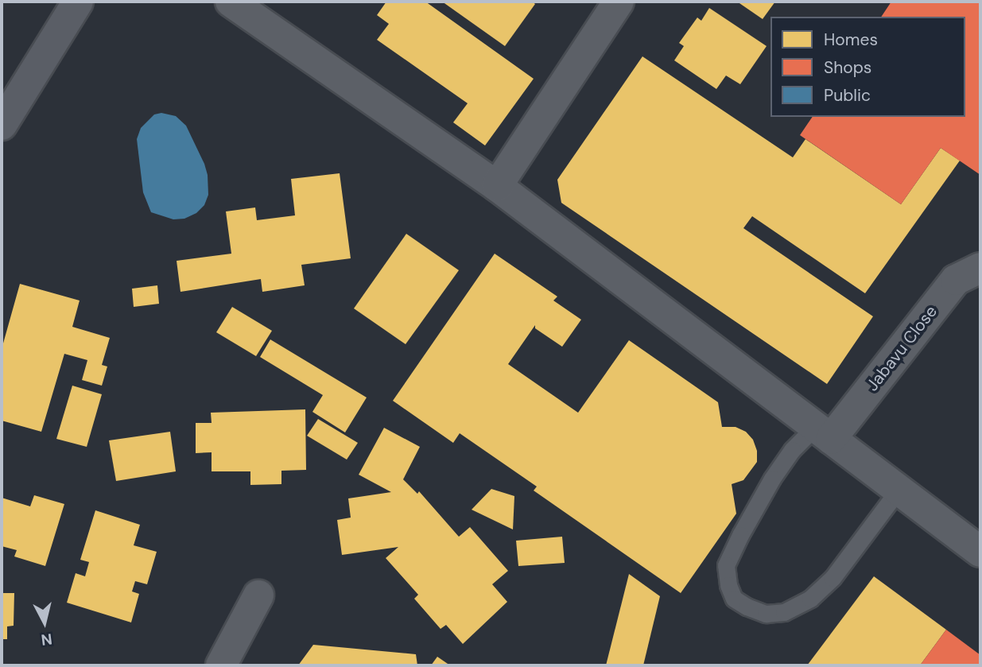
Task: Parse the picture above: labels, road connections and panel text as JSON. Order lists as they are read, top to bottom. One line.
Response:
{"streets":{"street":["Jabavu Close"]},"legend":["Homes","Shops","Public"],"north":"bottom"}
